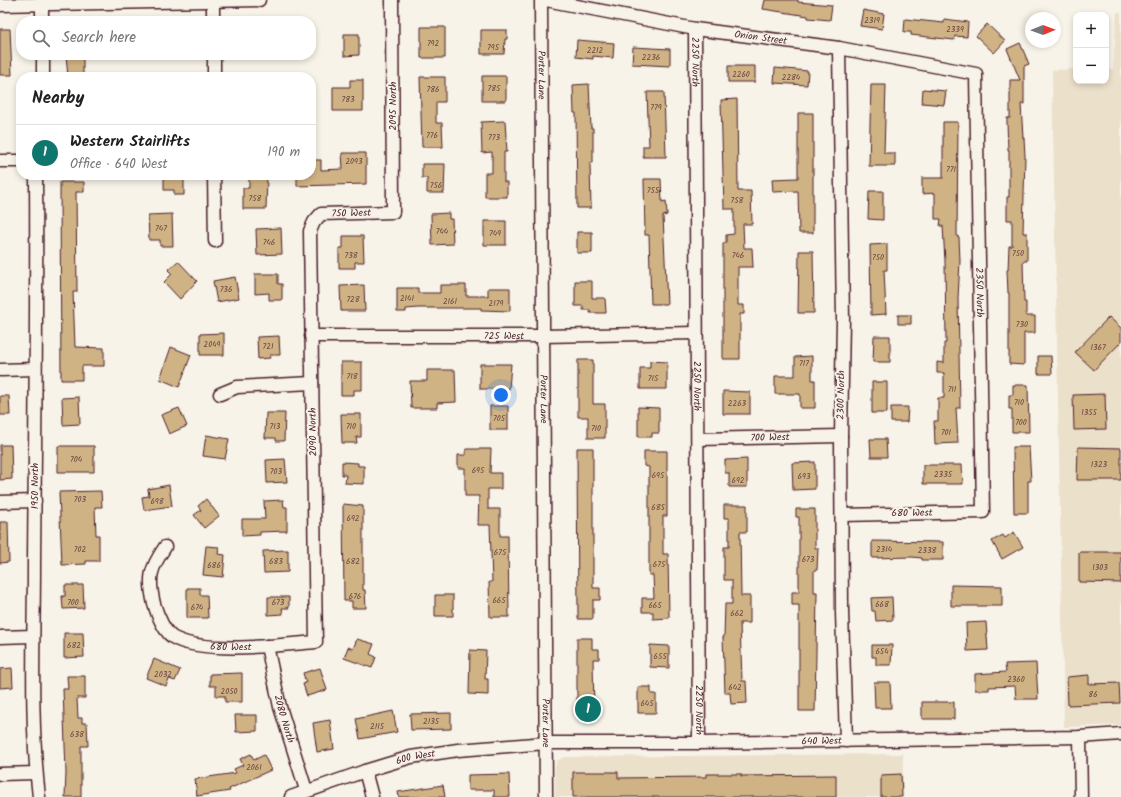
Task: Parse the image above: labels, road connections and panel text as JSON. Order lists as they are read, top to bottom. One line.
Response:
{"streets":{"street":["Onion Street","2250 North","Porter Lane","2095 North","750 West","2350 North","725 West","2300 North","2090 North","700 West","1950 North","680 West","2080 North","640 West","600 West"]},"crossings":[["Onion Street","2250 North"],["Onion Street","2350 North"],["Onion Street","2300 North"],["2250 North","725 West"],["2250 North","700 West"],["2250 North","640 West"],["Porter Lane","725 West"],["Porter Lane","640 West"],["Porter Lane","600 West"],["2095 North","750 West"],["750 West","2090 North"],["2350 North","680 West"],["725 West","2090 North"],["2300 North","700 West"],["2300 North","680 West"],["2300 North","640 West"],["2090 North","680 West"],["680 West","2080 North"],["2080 North","600 West"],["640 West","600 West"]],"house_numbers":["2319","2339","792","795","2212","2236","2260","2284","785","786","783","779","776","773","2093","771","756","755","758","758","747","744","749","746","750","738","746","750","736","2141","728","2161","2179","730","2049","721","1367","717","718","715","711","710","2263","1355","705","700","713","710","710","701","704","1323","695","703","2335","695","693","692","703","698","685","692","702","2314","2338","675","673","683","682","675","686","1303","676","665","700","673","668","665","674","662","682","654","655","2032","2360","642","2050","86","645","2135","2115","638","2061"],"north":"right","page":{"map_buttons":["+","−"],"search":"Search here","heading":"Nearby","list":[{"mark":"1","name":"Western Stairlifts","note":"Office · 640 West","value":"190 m"}],"pins":"1"}}
